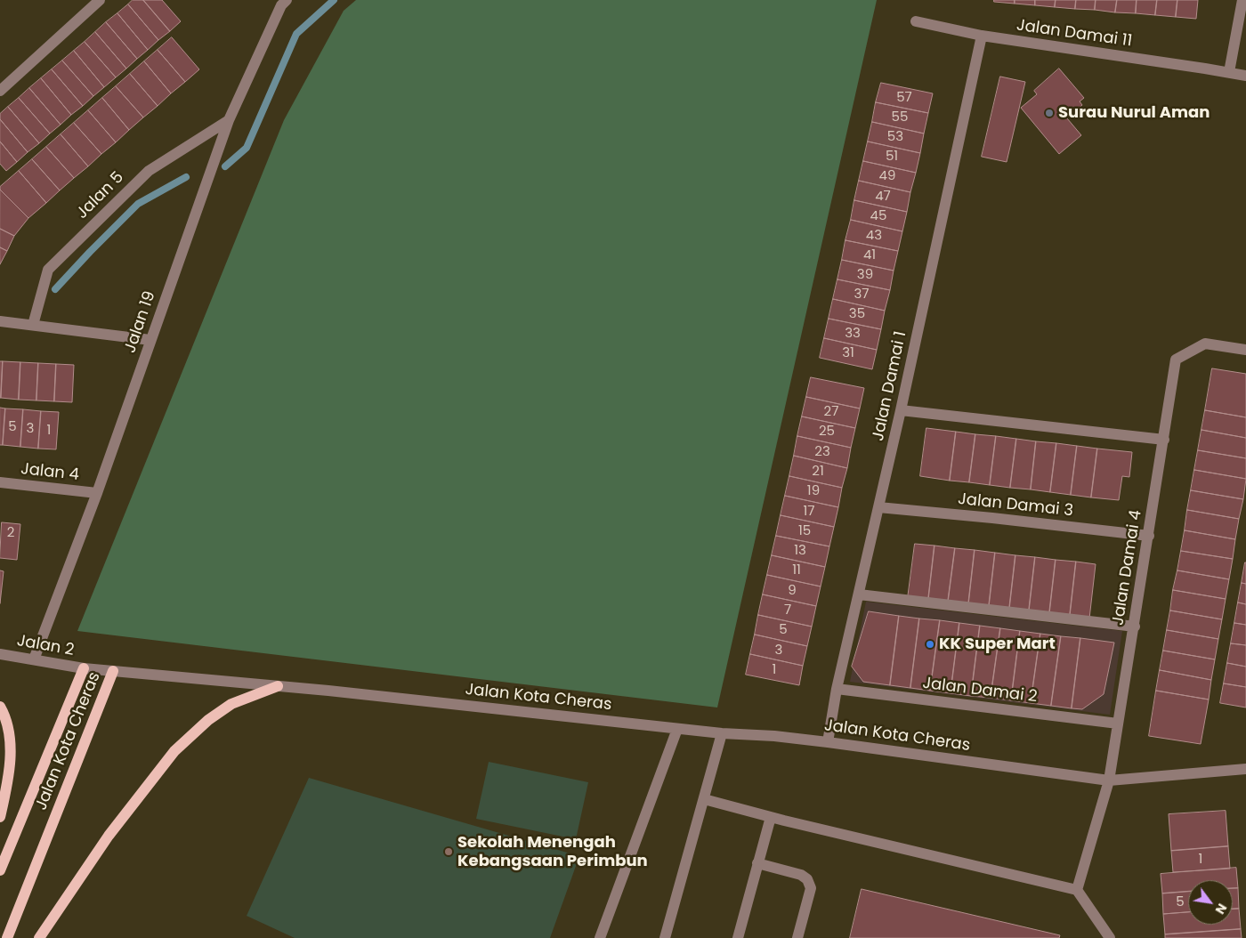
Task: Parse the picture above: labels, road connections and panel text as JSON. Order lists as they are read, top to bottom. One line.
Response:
{"streets":{"main road":["Jalan Kota Cheras"],"street":["Jalan Damai 11","Jalan 5","Jalan 19","Jalan Damai 1","Jalan 4","Jalan Damai 3","Jalan Damai 4","Jalan 2","Jalan Damai 2"]},"crossings":[["Jalan Damai 11","Jalan Damai 1"],["Jalan 5","Jalan 19"],["Jalan 19","Jalan 4"],["Jalan 19","Jalan 2"],["Jalan Damai 1","Jalan Damai 3"],["Jalan Damai 1","Jalan Damai 2"],["Jalan Damai 1","Jalan Kota Cheras"],["Jalan Damai 3","Jalan Damai 4"],["Jalan Damai 4","Jalan Damai 2"],["Jalan Damai 4","Jalan Kota Cheras"],["Jalan 2","Jalan Kota Cheras"]],"places":["Surau Nurul Aman","KK Super Mart","Sekolah Menengah Kebangsaan Perimbun"],"house_numbers":["57","55","53","51","49","47","45","43","41","39","37","35","33","31","27","5","3","1","25","23","21","19","17","15","2","13","11","9","7","5","3","1","1","5"],"north":"bottom right"}
